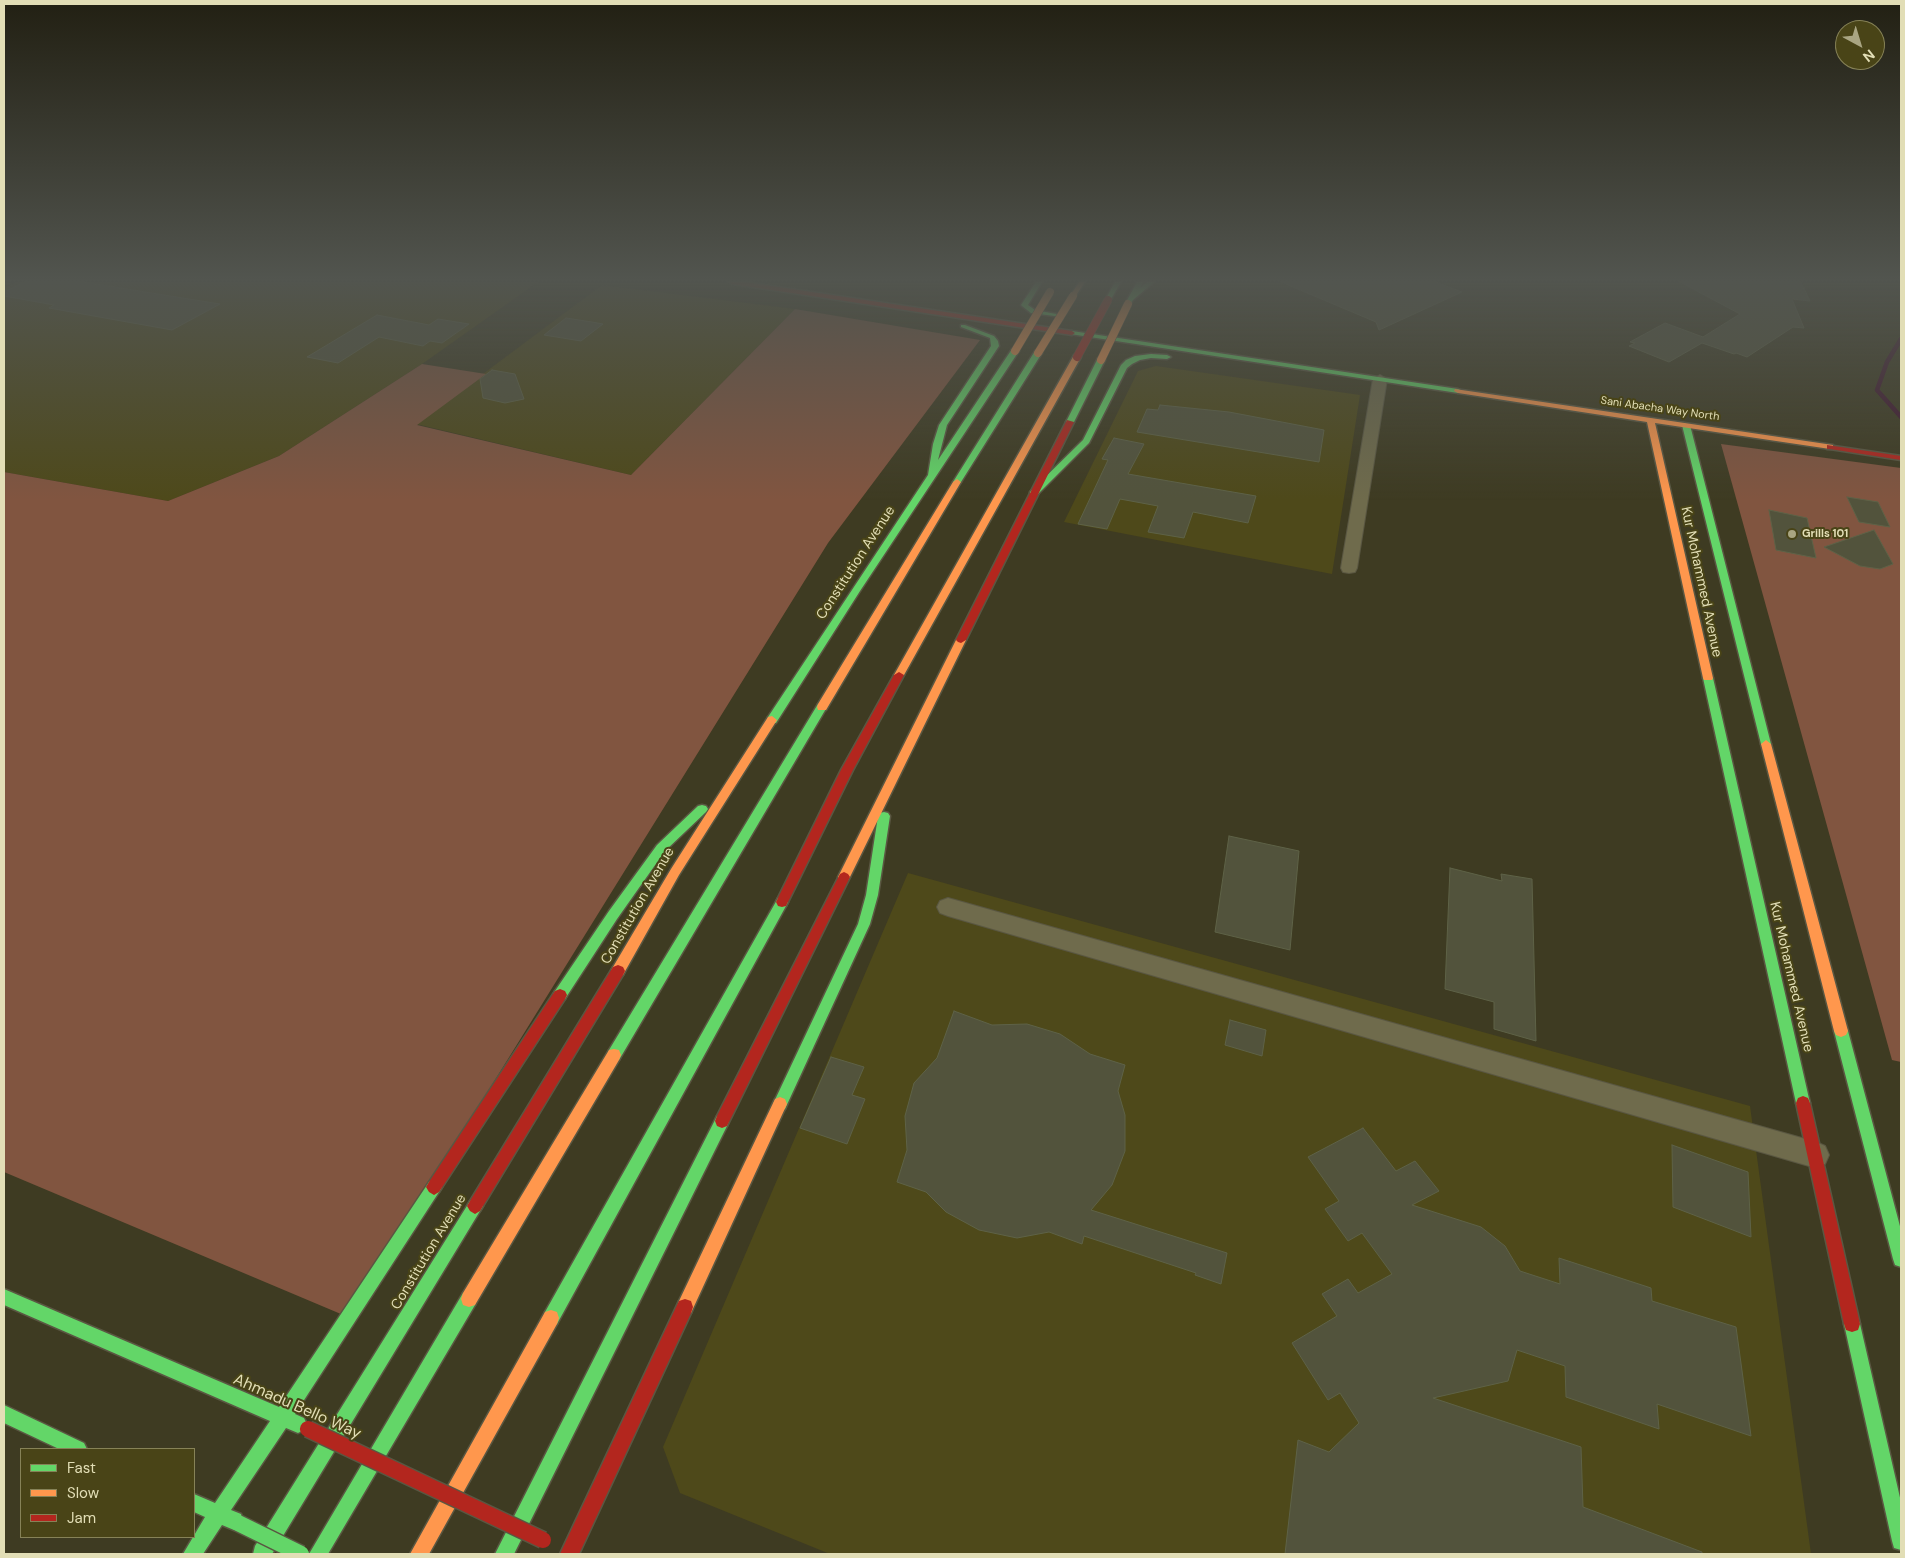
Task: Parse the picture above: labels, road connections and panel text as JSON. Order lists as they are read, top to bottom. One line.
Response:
{"streets":{"main road":["Sani Abacha Way North","Constitution Avenue","Kur Mohammed Avenue","Ahmadu Bello Way"]},"crossings":[["Sani Abacha Way North","Kur Mohammed Avenue"]],"places":["Grills 101"],"legend":["Fast","Slow","Jam"],"north":"bottom right"}
